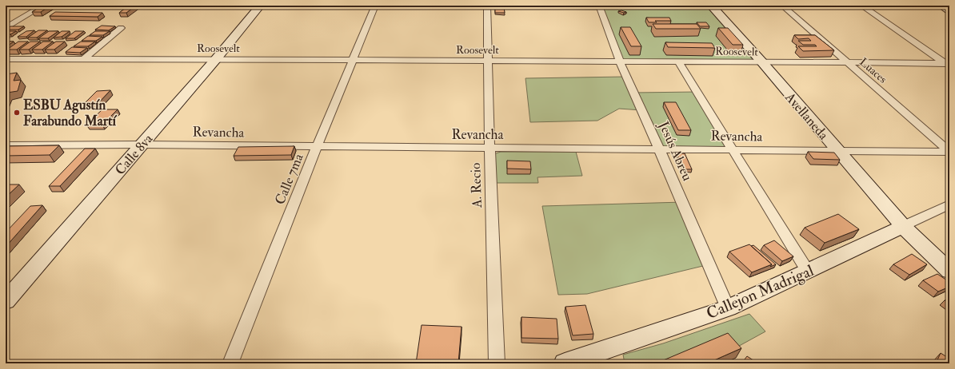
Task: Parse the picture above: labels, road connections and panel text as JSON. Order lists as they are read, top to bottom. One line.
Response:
{"streets":{"street":["Roosevelt","Luaces","Avellaneda","Revancha","Jesús Abreu","Calle 8va","Calle 7ma","A. Recio","Callejon Madrigal"]},"crossings":[["Roosevelt","Luaces"],["Roosevelt","Avellaneda"],["Roosevelt","Jesús Abreu"],["Roosevelt","Calle 8va"],["Roosevelt","Calle 7ma"],["Roosevelt","A. Recio"],["Luaces","Revancha"],["Avellaneda","Revancha"],["Avellaneda","Callejon Madrigal"],["Revancha","Jesús Abreu"],["Revancha","Calle 8va"],["Revancha","Calle 7ma"],["Revancha","A. Recio"],["Jesús Abreu","Callejon Madrigal"]],"places":["ESBU Agustín Farabundo Martí"]}
